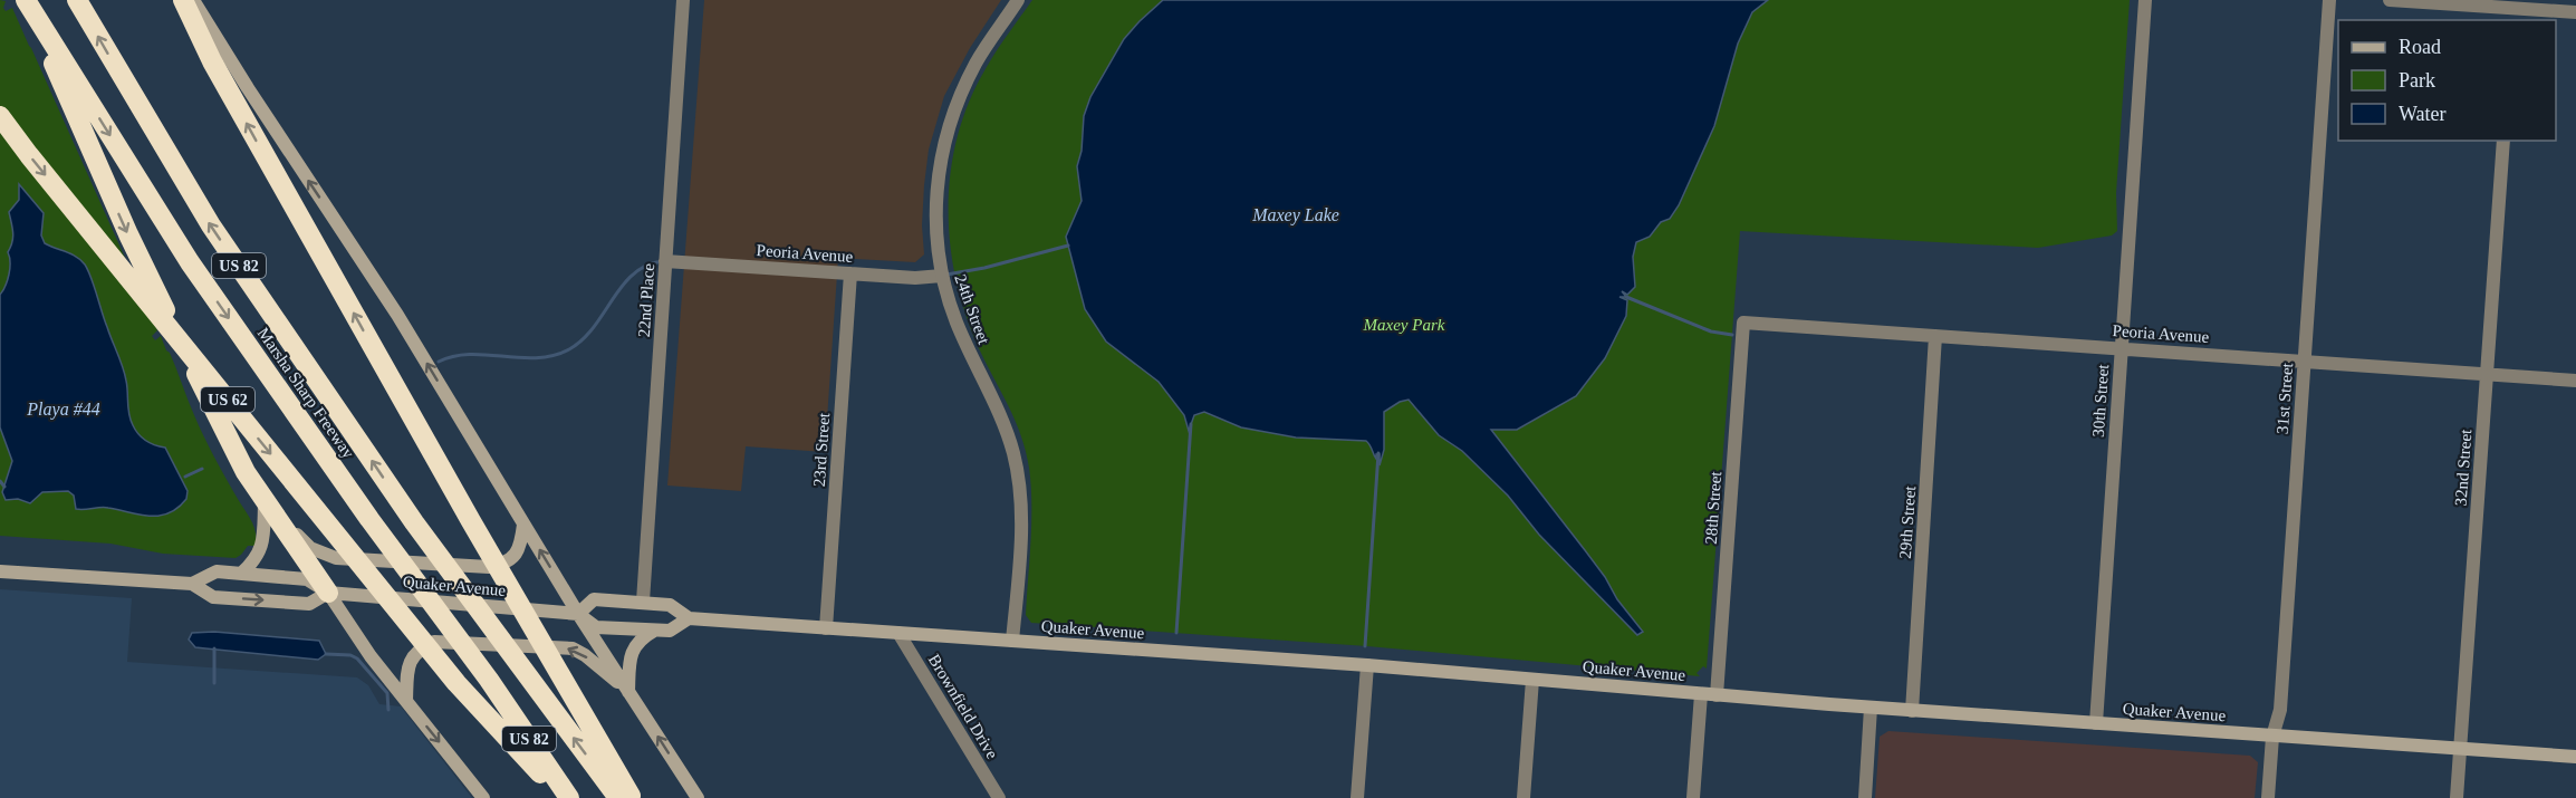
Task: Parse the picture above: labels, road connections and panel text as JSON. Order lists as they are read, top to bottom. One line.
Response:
{"streets":{"highway":["US 82","Marsha Sharp Freeway","US 62"],"main road":["Quaker Avenue"],"street":["Peoria Avenue","22nd Place","24th Street","31st Street","30th Street","23rd Street","32nd Street","28th Street","29th Street","Brownfield Drive"]},"crossings":[["Peoria Avenue","22nd Place"],["Peoria Avenue","24th Street"],["Peoria Avenue","31st Street"],["Peoria Avenue","30th Street"],["Peoria Avenue","23rd Street"],["Peoria Avenue","32nd Street"],["Peoria Avenue","28th Street"],["Peoria Avenue","29th Street"],["22nd Place","Quaker Avenue"],["24th Street","Quaker Avenue"],["31st Street","Quaker Avenue"],["30th Street","Quaker Avenue"],["23rd Street","Quaker Avenue"],["32nd Street","Quaker Avenue"],["28th Street","Quaker Avenue"],["29th Street","Quaker Avenue"],["Quaker Avenue","Brownfield Drive"]],"water":["Maxey Lake","Playa #44"],"parks":["Maxey Park"],"legend":["Road","Park","Water"]}
